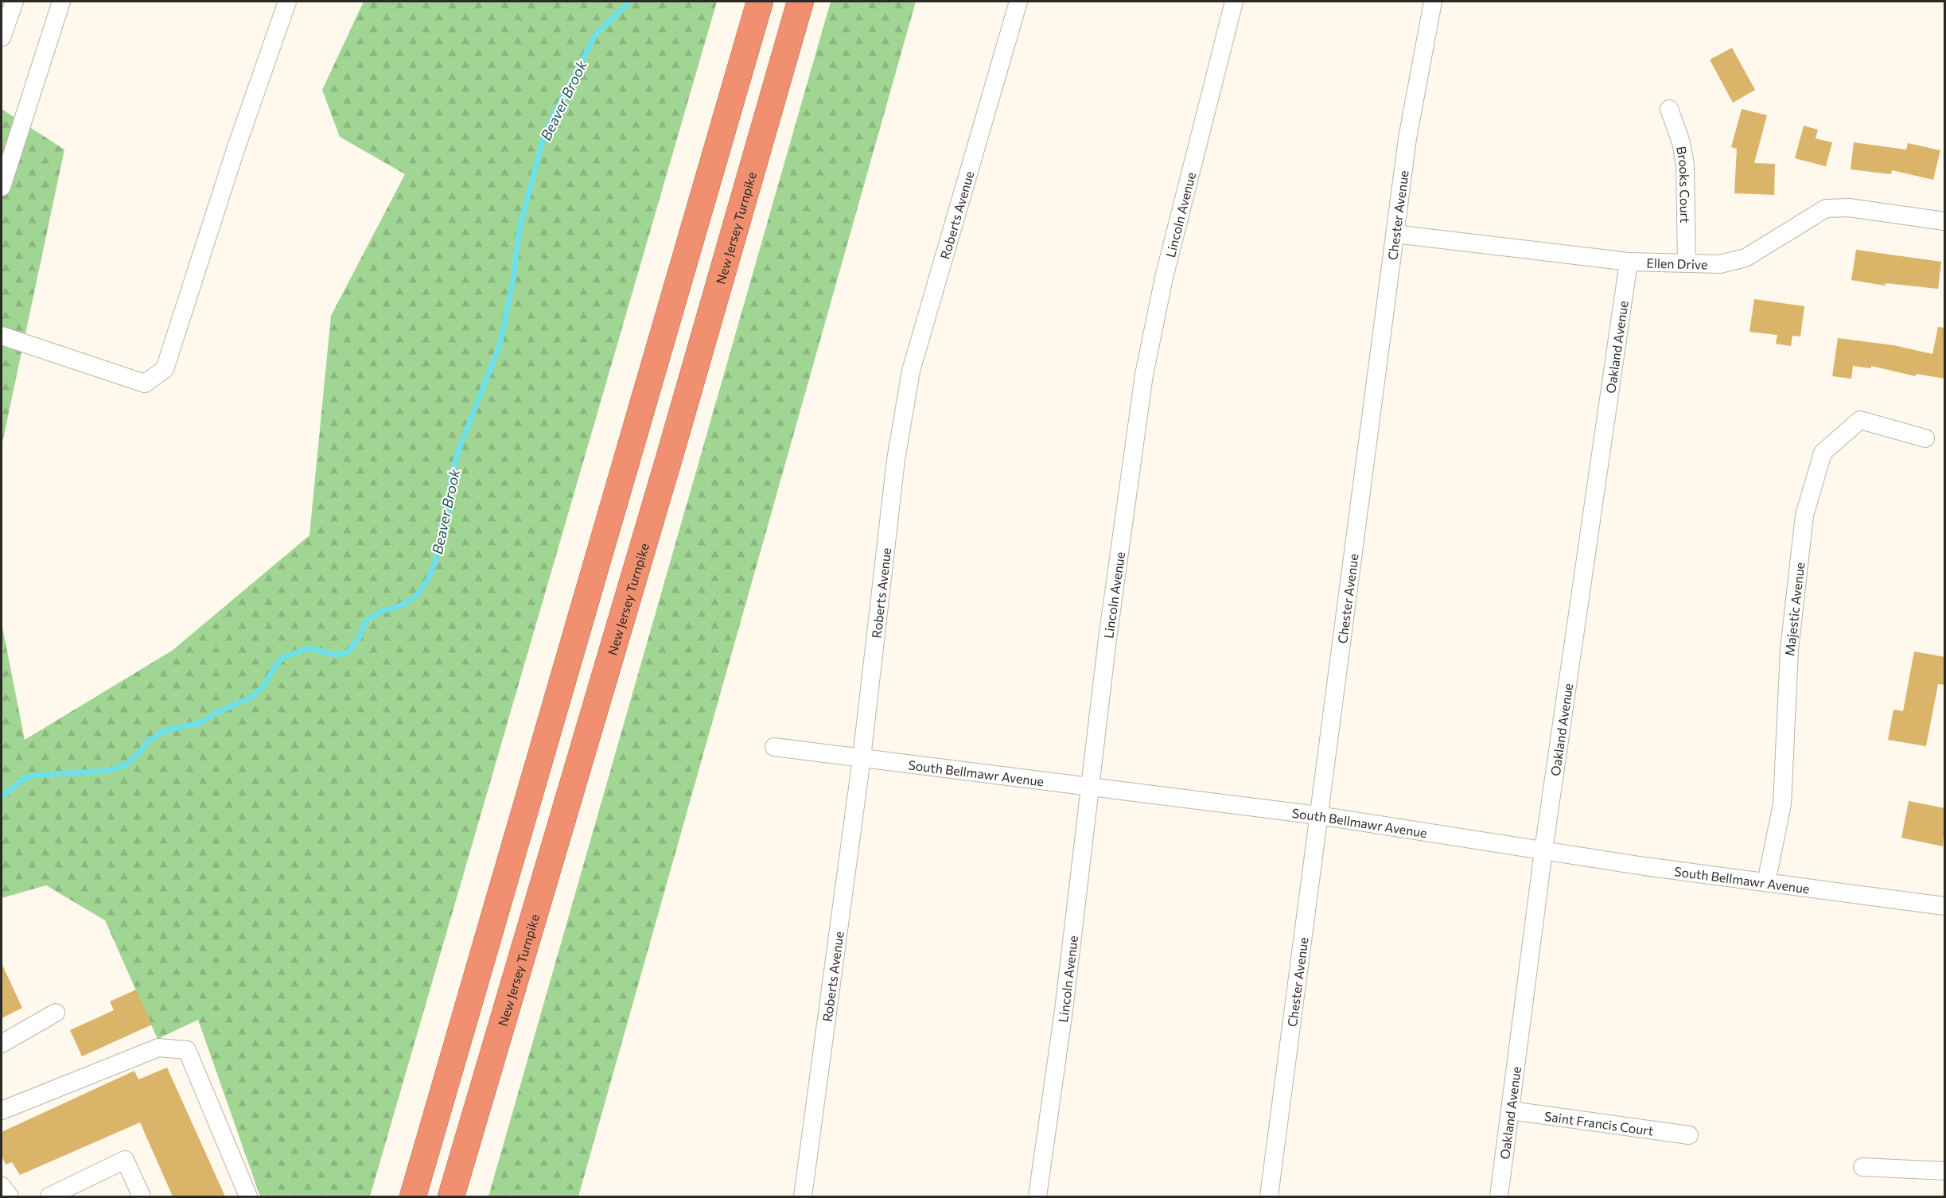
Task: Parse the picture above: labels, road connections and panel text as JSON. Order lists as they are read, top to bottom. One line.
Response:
{"streets":{"highway":["New Jersey Turnpike"],"street":["Brooks Court","Roberts Avenue","Lincoln Avenue","Chester Avenue","Ellen Drive","Oakland Avenue","Majestic Avenue","South Bellmawr Avenue","Saint Francis Court"]},"crossings":[["Brooks Court","Ellen Drive"],["Roberts Avenue","South Bellmawr Avenue"],["Lincoln Avenue","South Bellmawr Avenue"],["Chester Avenue","Ellen Drive"],["Chester Avenue","South Bellmawr Avenue"],["Ellen Drive","Oakland Avenue"],["Oakland Avenue","South Bellmawr Avenue"],["Oakland Avenue","Saint Francis Court"],["Majestic Avenue","South Bellmawr Avenue"]],"water":["Beaver Brook"]}
